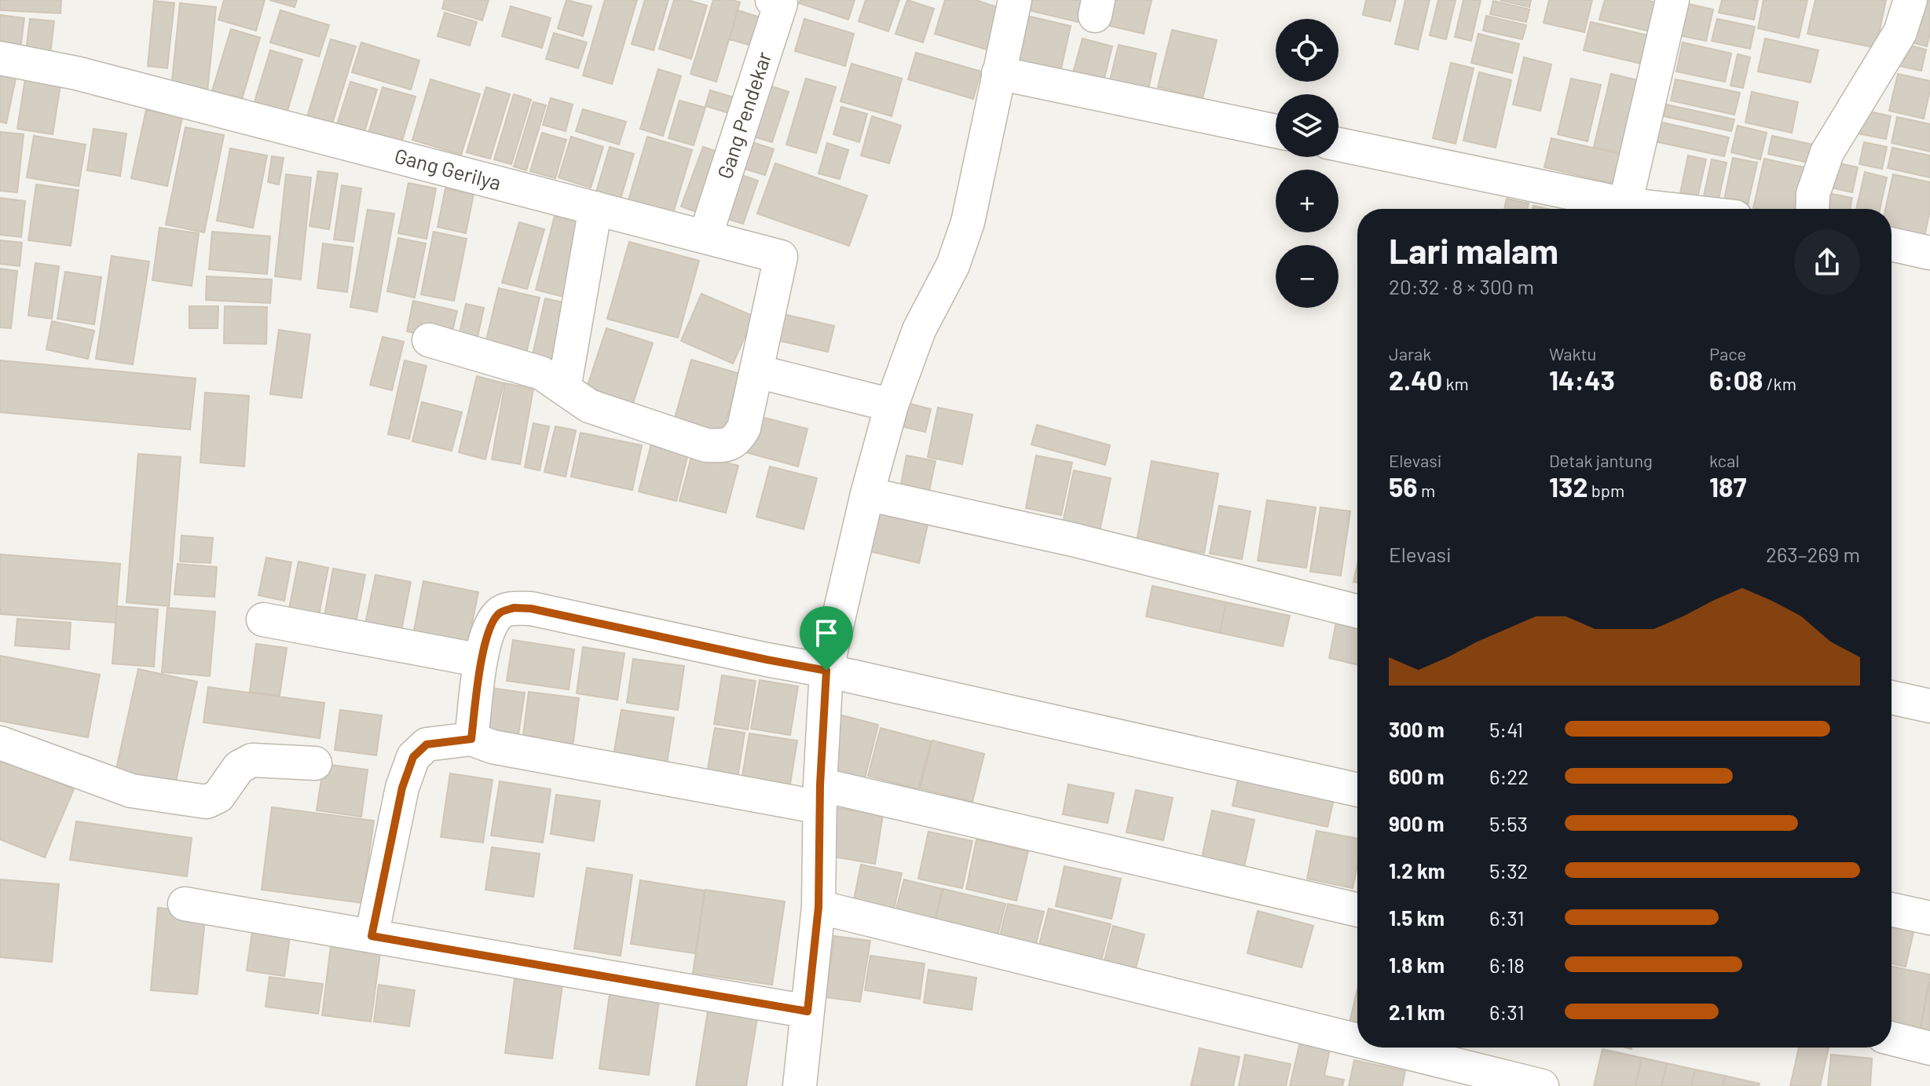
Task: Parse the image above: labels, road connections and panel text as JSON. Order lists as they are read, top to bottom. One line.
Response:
{"streets":{"street":["Gang Pendekar","Gang Gerilya"]},"crossings":[["Gang Pendekar","Gang Gerilya"]],"page":{"map_buttons":["+","−"],"heading":["Lari malam","20:32 · 8 × 300 m"],"stats":[["Jarak","2.40 km"],["Waktu","14:43"],["Pace","6:08 /km"],["Elevasi","56 m"],["Detak jantung","132 bpm"],["kcal","187"]],"chart":["Elevasi","263–269 m"],"list":[{"name":"300 m","note":"5:41"},{"name":"600 m","note":"6:22"},{"name":"900 m","note":"5:53"},{"name":"1.2 km","note":"5:32"},{"name":"1.5 km","note":"6:31"},{"name":"1.8 km","note":"6:18"},{"name":"2.1 km","note":"6:31"}]}}
